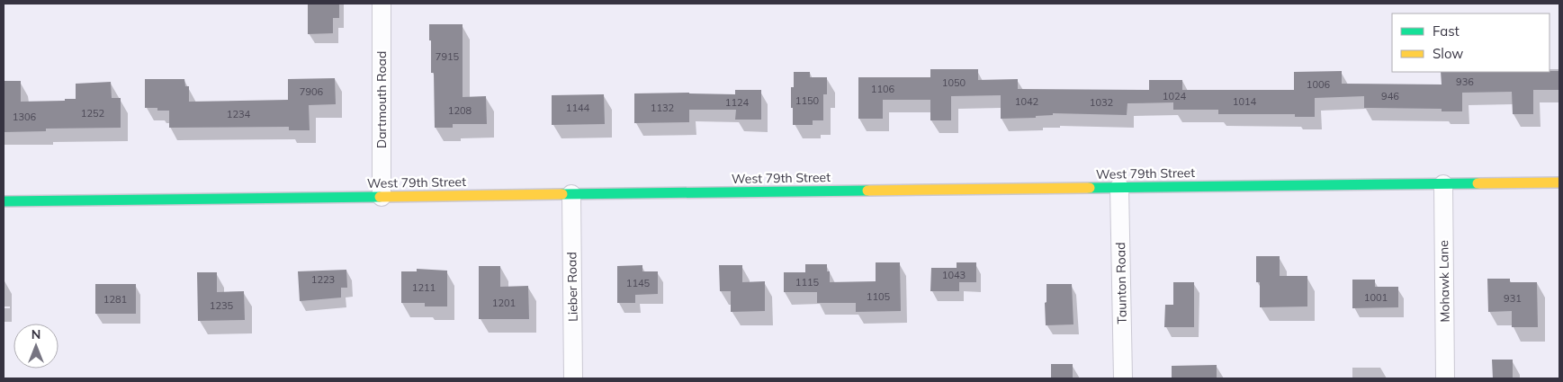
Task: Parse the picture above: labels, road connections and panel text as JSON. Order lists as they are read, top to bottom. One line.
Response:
{"streets":{"main road":["West 79th Street"],"street":["Dartmouth Road","Mohawk Lane","Taunton Road","Lieber Road"]},"crossings":[["Dartmouth Road","West 79th Street"],["West 79th Street","Mohawk Lane"],["West 79th Street","Taunton Road"],["West 79th Street","Lieber Road"]],"house_numbers":["7915","936","1050","1006","1106","7906","1024","946","1150","1042","1014","1124","1032","1144","1132","1208","1252","1234","1306","1043","1223","1115","1145","1211","1105","1001","931","1281","1201","1235"],"legend":["Fast","Slow"],"north":"top"}
